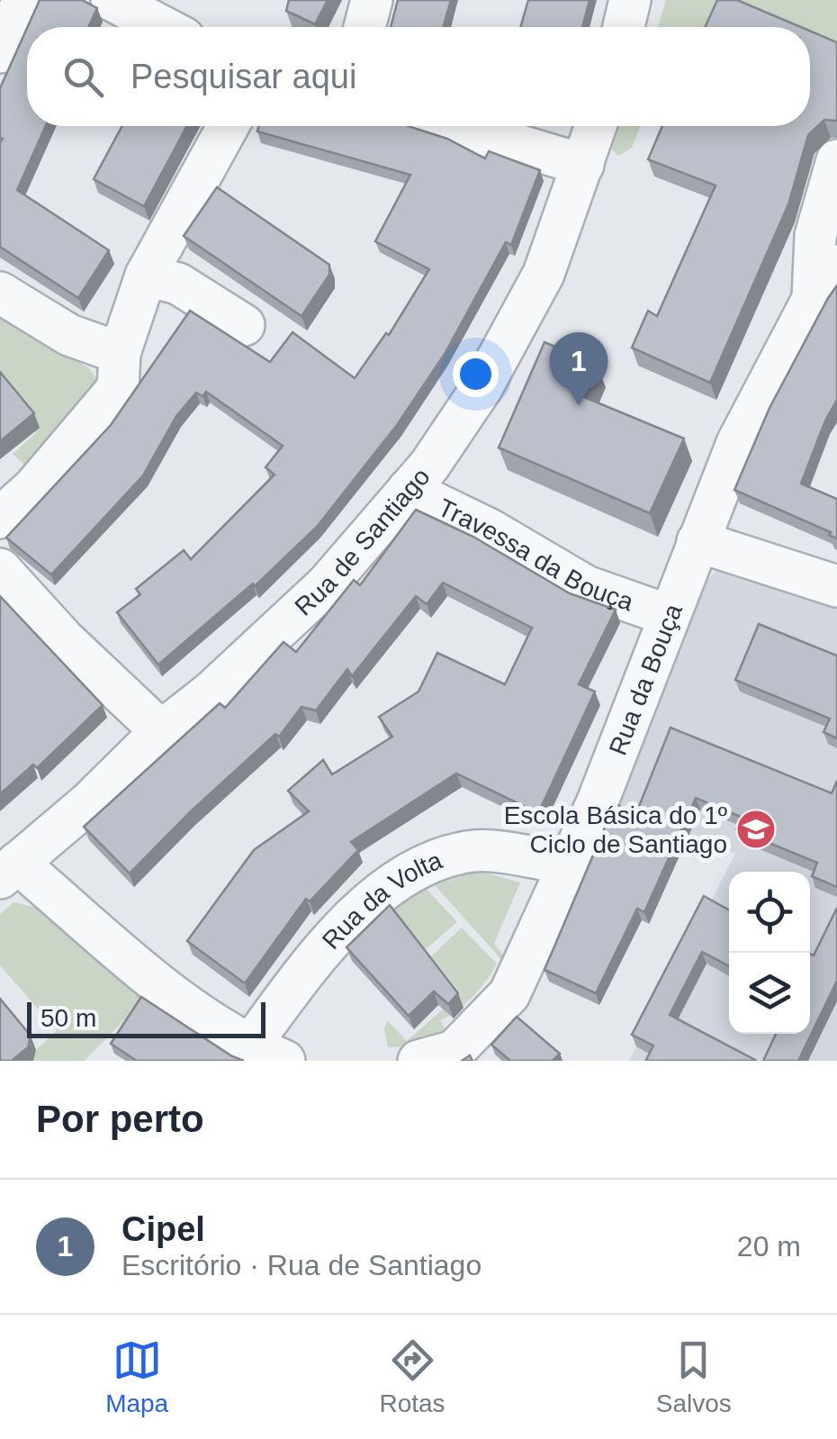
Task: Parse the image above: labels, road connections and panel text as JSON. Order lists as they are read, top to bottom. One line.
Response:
{"streets":{"street":["Rua de Santiago","Travessa da Bouça","Rua da Bouça","Rua da Volta"]},"crossings":[["Rua de Santiago","Travessa da Bouça"],["Travessa da Bouça","Rua da Bouça"],["Rua da Bouça","Rua da Volta"]],"places":{"school or university":["Escola Básica do 1º Ciclo de Santiago"]},"scale_bar":"50 m","page":{"search":"Pesquisar aqui","pins":"1","scale":"50 m","heading":"Por perto","list":[{"mark":"1","name":"Cipel","note":"Escritório · Rua de Santiago","value":"20 m"}],"nav":["Mapa","Rotas","Salvos"]}}
